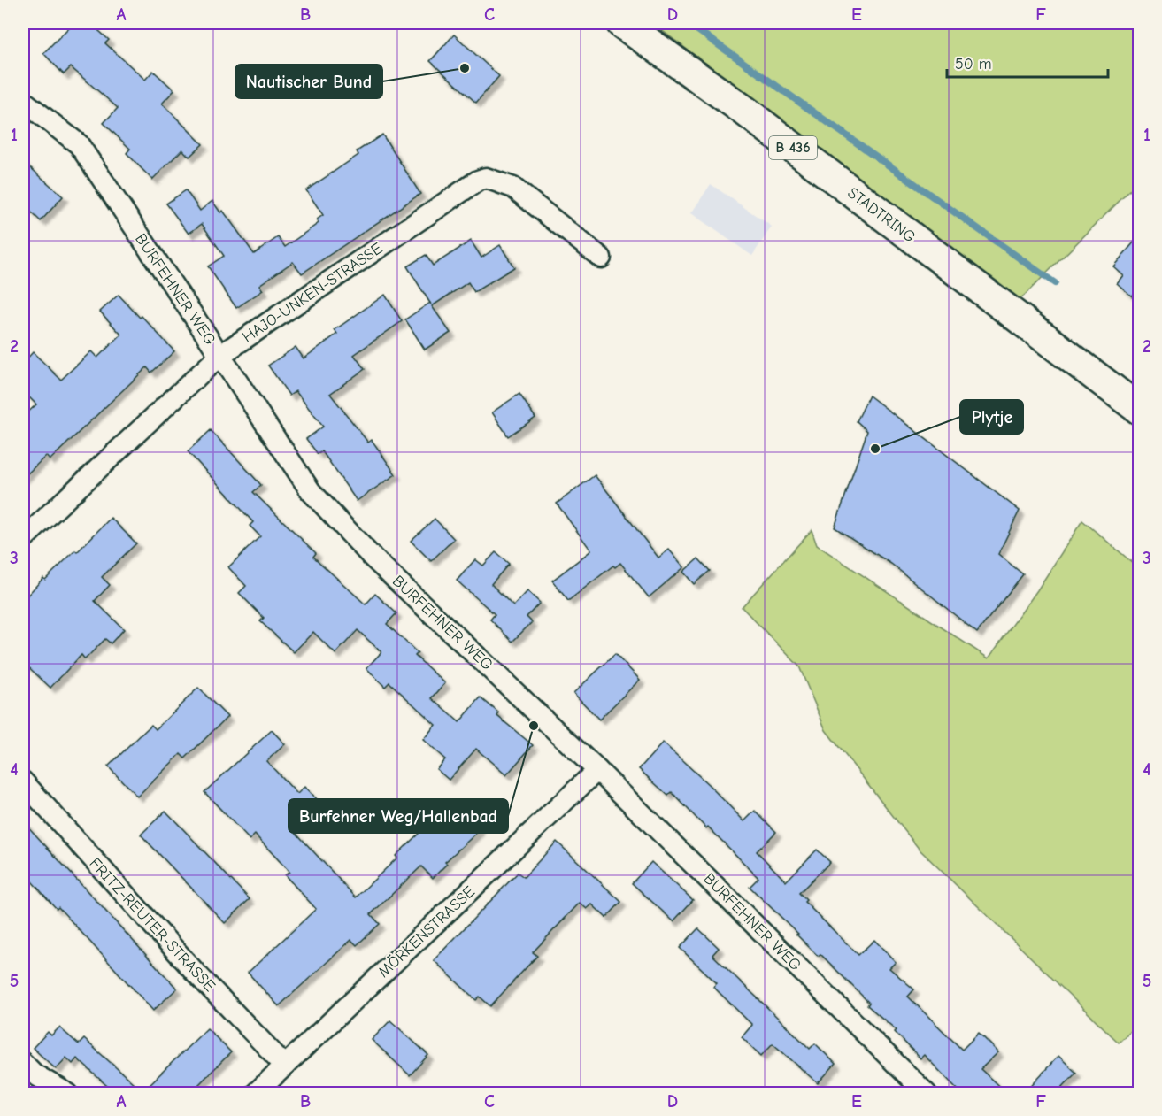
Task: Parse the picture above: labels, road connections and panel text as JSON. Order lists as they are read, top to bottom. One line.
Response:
{"streets":{"highway":["B 436","STADTRING"],"street":["BURFEHNER WEG","HAJO-UNKEN-STRASSE","FRITZ-REUTER-STRASSE","MÖRKENSTRASSE"]},"crossings":[["BURFEHNER WEG","HAJO-UNKEN-STRASSE"],["BURFEHNER WEG","MÖRKENSTRASSE"],["FRITZ-REUTER-STRASSE","MÖRKENSTRASSE"]],"places":["Nautischer Bund","Plytje","Burfehner Weg/Hallenbad"],"scale_bar":"50 m","grid":{"columns":["A","B","C","D","E","F"],"rows":["1","2","3","4","5"]}}
